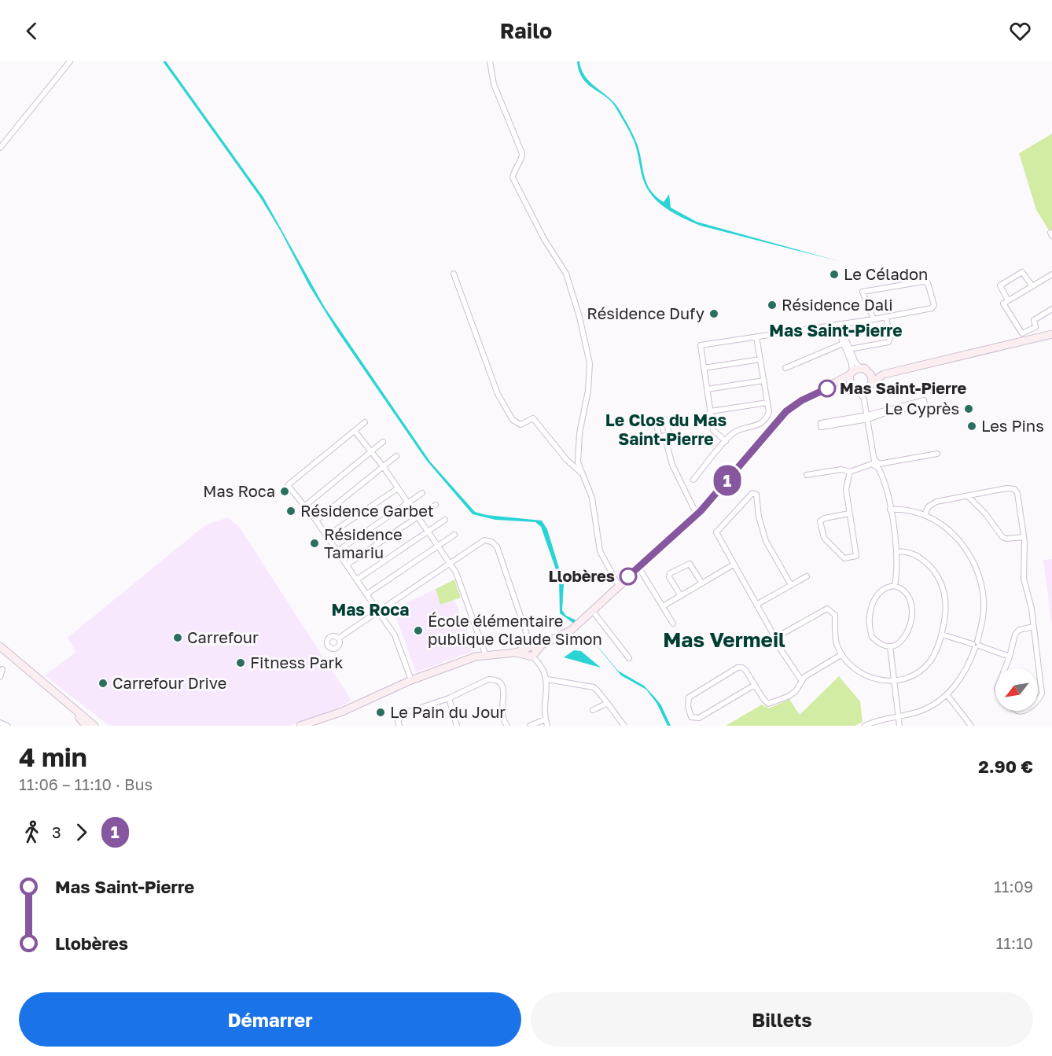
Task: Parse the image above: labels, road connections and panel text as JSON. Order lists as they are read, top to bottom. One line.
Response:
{"districts":["Mas Saint-Pierre","Le Clos du Mas Saint-Pierre","Mas Roca","Mas Vermeil"],"places":["Le Céladon","Résidence Dali","Résidence Dufy","Mas Saint-Pierre","Le Cyprès","Les Pins","Mas Roca","Résidence Garbet","Résidence Tamariu","Llobères","École élémentaire publique Claude Simon","Carrefour","Fitness Park","Carrefour Drive","Le Pain du Jour"],"lines":["bus line 1"],"north":"bottom left","page":{"header":"Railo","on_map":"1","heading":["4 min","11:06 – 11:10 · Bus","2.90 €"],"legs":["3","1"],"list":[{"name":"Mas Saint-Pierre","value":"11:09"},{"name":"Llobères","value":"11:10"}],"buttons":["Démarrer","Billets"]}}
